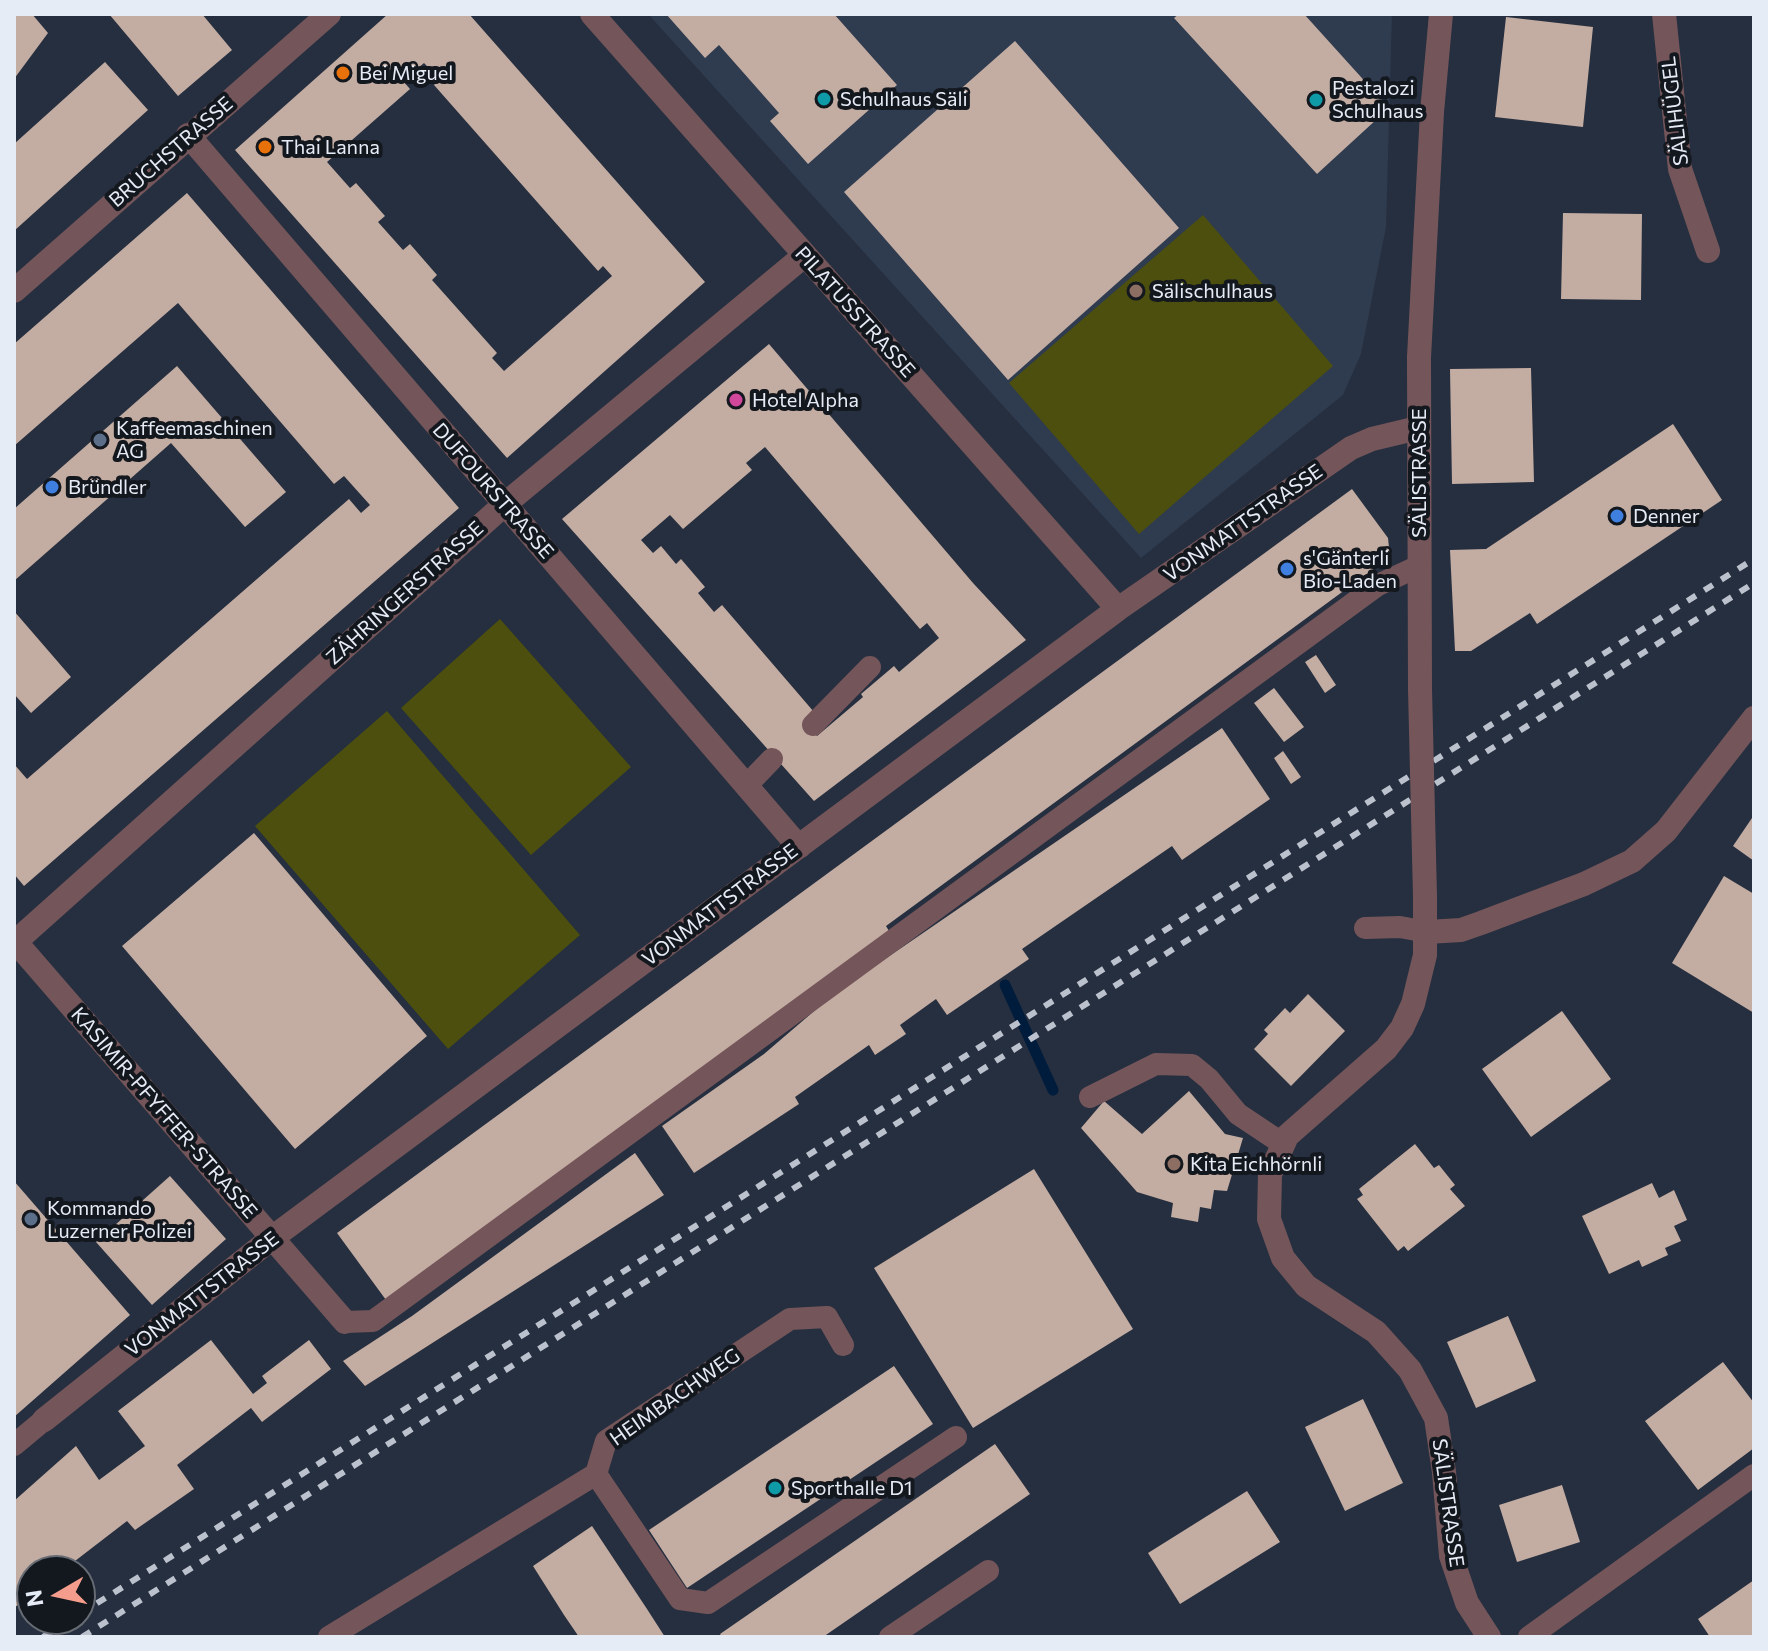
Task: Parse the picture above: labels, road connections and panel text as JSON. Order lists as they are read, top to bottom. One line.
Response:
{"streets":{"street":["SÄLIHÜGEL","BRUCHSTRASSE","PILATUSSTRASSE","SÄLISTRASSE","DUFOURSTRASSE","VONMATTSTRASSE","ZÄHRINGERSTRASSE","KASIMIR-PFYFFER-STRASSE"],"lane":["HEIMBACHWEG"]},"crossings":[["BRUCHSTRASSE","DUFOURSTRASSE"],["PILATUSSTRASSE","VONMATTSTRASSE"],["PILATUSSTRASSE","ZÄHRINGERSTRASSE"],["SÄLISTRASSE","VONMATTSTRASSE"],["DUFOURSTRASSE","VONMATTSTRASSE"],["DUFOURSTRASSE","ZÄHRINGERSTRASSE"],["VONMATTSTRASSE","KASIMIR-PFYFFER-STRASSE"],["ZÄHRINGERSTRASSE","KASIMIR-PFYFFER-STRASSE"]],"places":["Bei Miguel","Schulhaus Säli","Pestalozi Schulhaus","Thai Lanna","Sälischulhaus","Hotel Alpha","Kaffeemaschinen AG","Bründler","Denner","s'Gänterli Bio-Laden","Kita Eichhörnli","Kommando Luzerner Polizei","Sporthalle D1"],"north":"left"}
